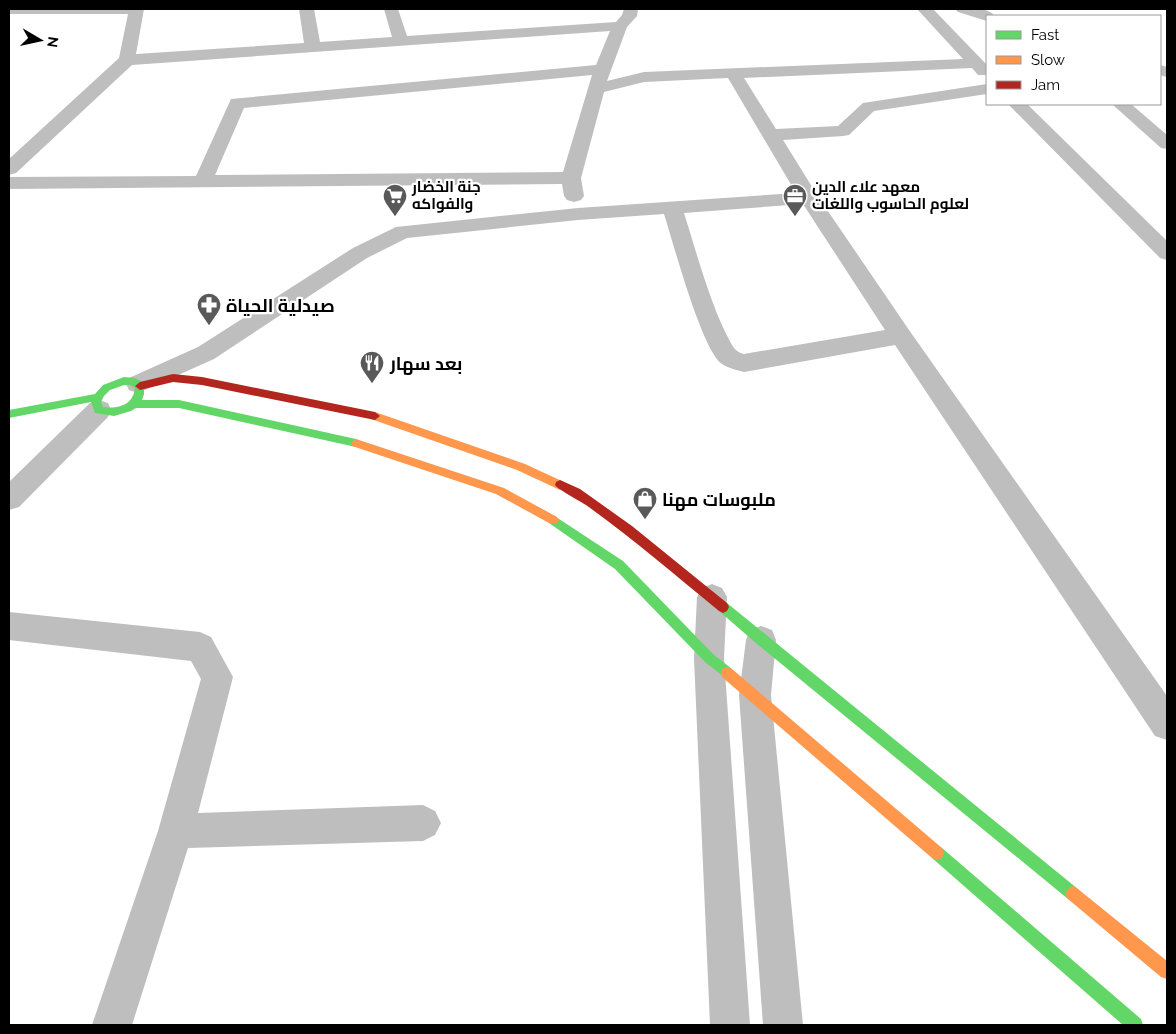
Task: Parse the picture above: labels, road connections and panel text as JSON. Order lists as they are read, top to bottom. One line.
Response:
{"places":{"supermarket":["جنة الخضار والفواكه"],"office":["معهد علاء الدين لعلوم الحاسوب واللغات"],"pharmacy":["صيدلية الحياة"],"restaurant":["بعد سهار"],"shop":["ملبوسات مهنا"]},"legend":["Fast","Slow","Jam"],"north":"right"}
